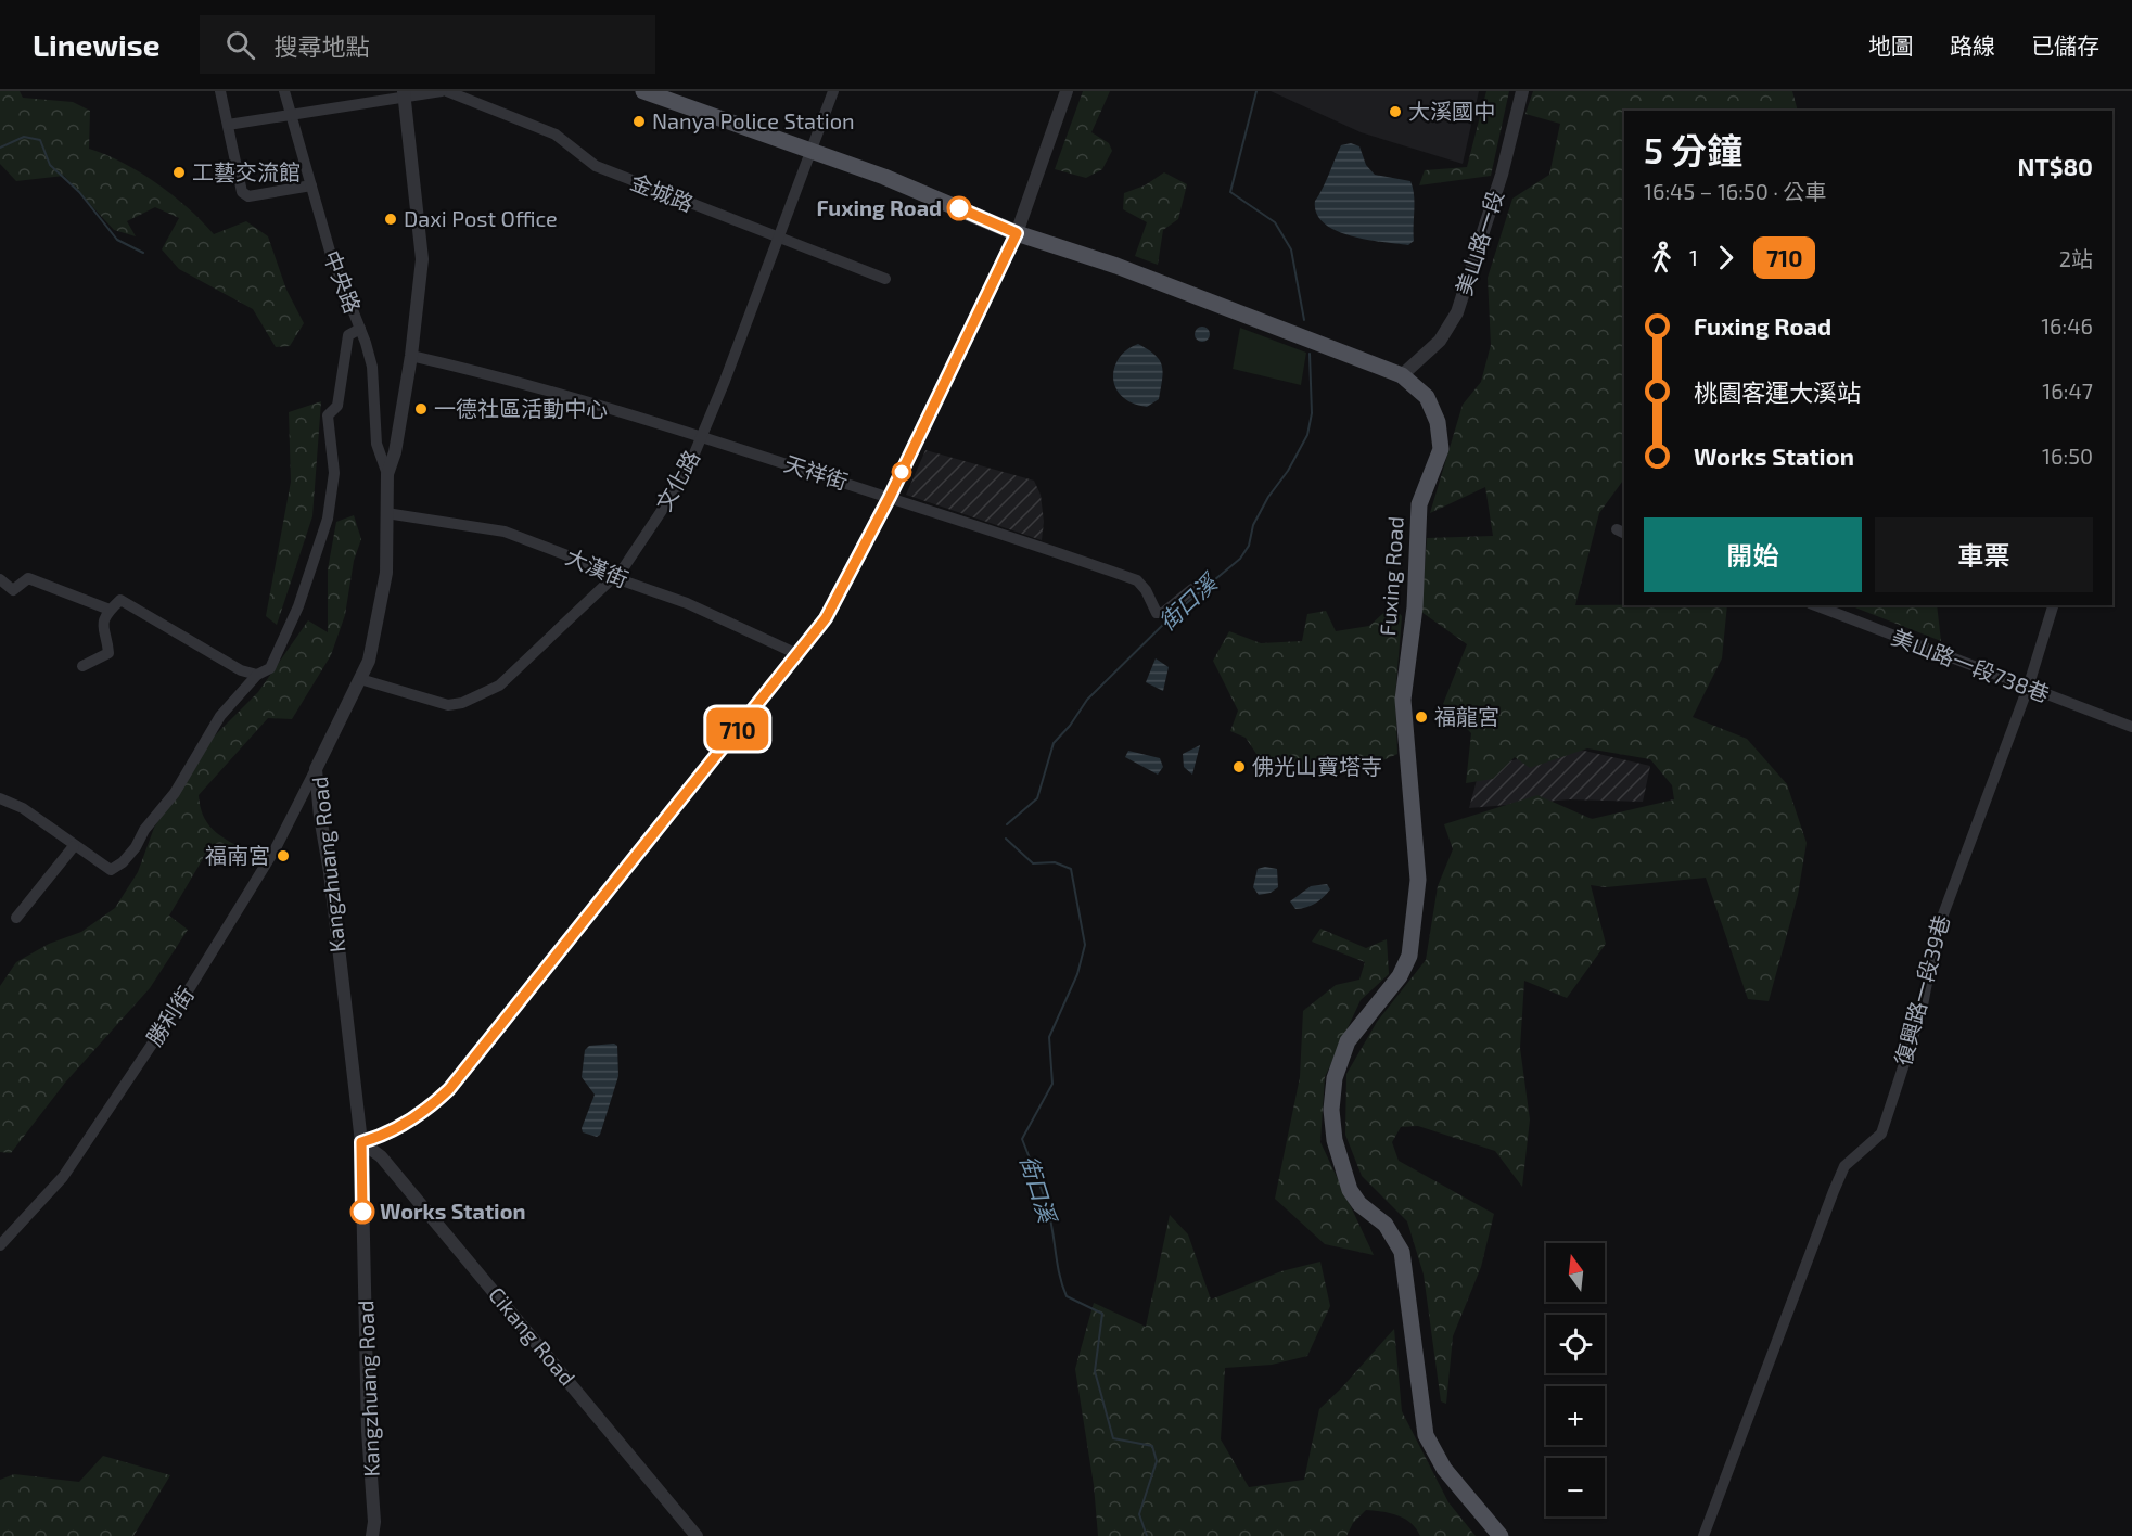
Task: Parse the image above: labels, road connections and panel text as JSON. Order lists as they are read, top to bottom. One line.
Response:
{"streets":{"main road":["Fuxing Road"],"street":["金城路","美山路一段","中央路","天祥街","文化路","大漢街","美山路一段738巷","Kangzhuang Road","復興路一段39巷","勝利街","Cikang Road"]},"crossings":[["金城路","文化路"],["美山路一段","Fuxing Road"],["中央路","Kangzhuang Road"],["天祥街","文化路"],["天祥街","Kangzhuang Road"],["文化路","大漢街"],["文化路","Fuxing Road"],["文化路","Kangzhuang Road"],["大漢街","Kangzhuang Road"],["美山路一段738巷","復興路一段39巷"],["Kangzhuang Road","勝利街"],["Kangzhuang Road","Cikang Road"]],"water":["街口溪"],"places":["大溪國中","Nanya Police Station","工藝交流館","Fuxing Road","Daxi Post Office","一德社區活動中心","福龍宮","佛光山寶塔寺","福南宮","Works Station"],"lines":["bus line 710"],"north":"top","page":{"header":"Linewise","search":"搜尋地點","nav":["地圖","路線","已儲存"],"on_map":"710","heading":["5 分鐘","16:45 – 16:50 · 公車","NT$80"],"legs":["1","710","2站"],"list":[{"name":"Fuxing Road","value":"16:46"},{"name":"桃園客運大溪站","value":"16:47"},{"name":"Works Station","value":"16:50"}],"buttons":["開始","車票"],"map_buttons":["+","−"]}}
